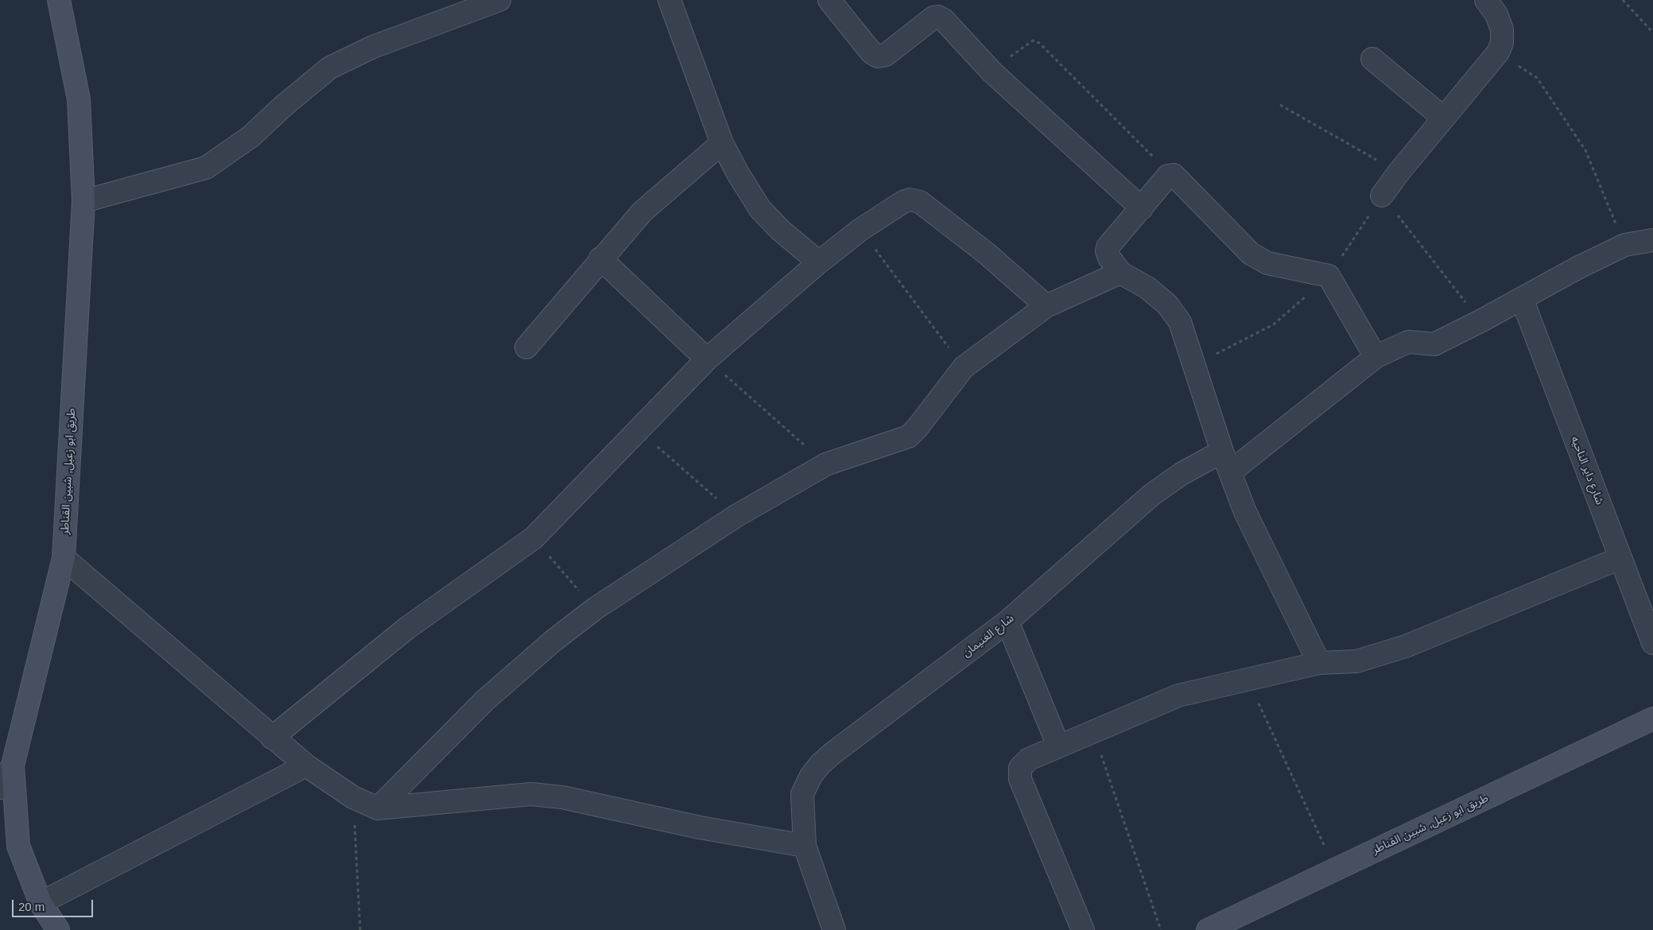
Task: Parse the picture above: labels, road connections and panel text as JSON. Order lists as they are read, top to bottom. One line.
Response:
{"streets":{"street":["شارع داير الناحيه","طريق ابو زعبل, شبين القناطر","شارع الغنيمان"]},"scale_bar":"20 m"}
